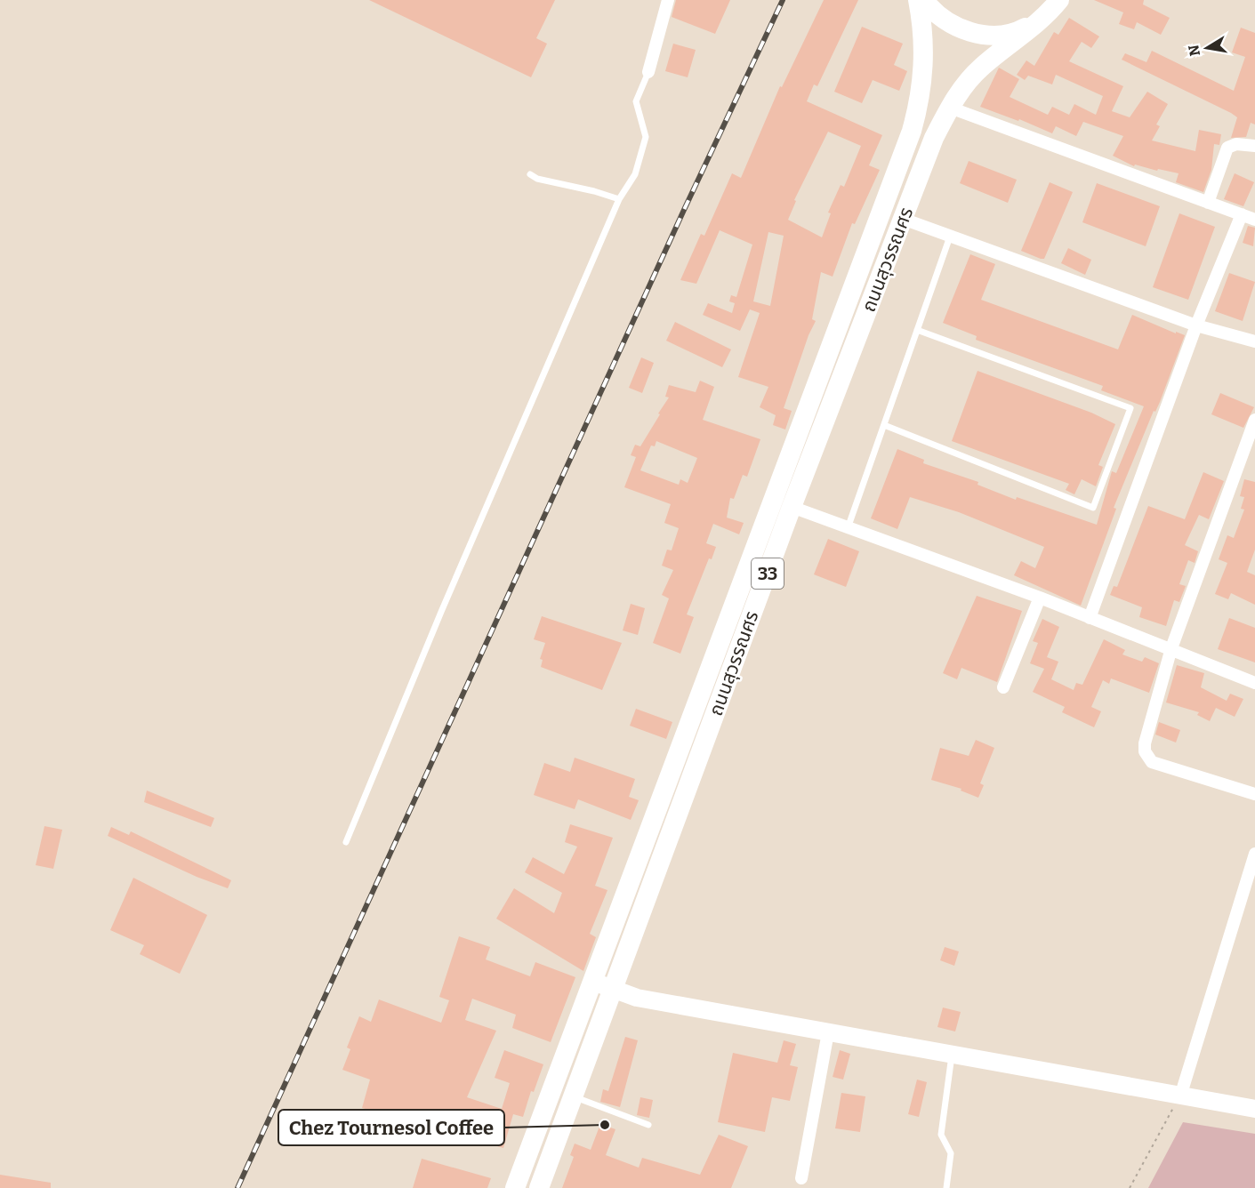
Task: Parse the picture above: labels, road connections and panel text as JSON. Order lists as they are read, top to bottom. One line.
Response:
{"streets":{"main road":["ถนนสุวรรณศร","33"]},"places":["Chez Tournesol Coffee"],"north":"left"}
